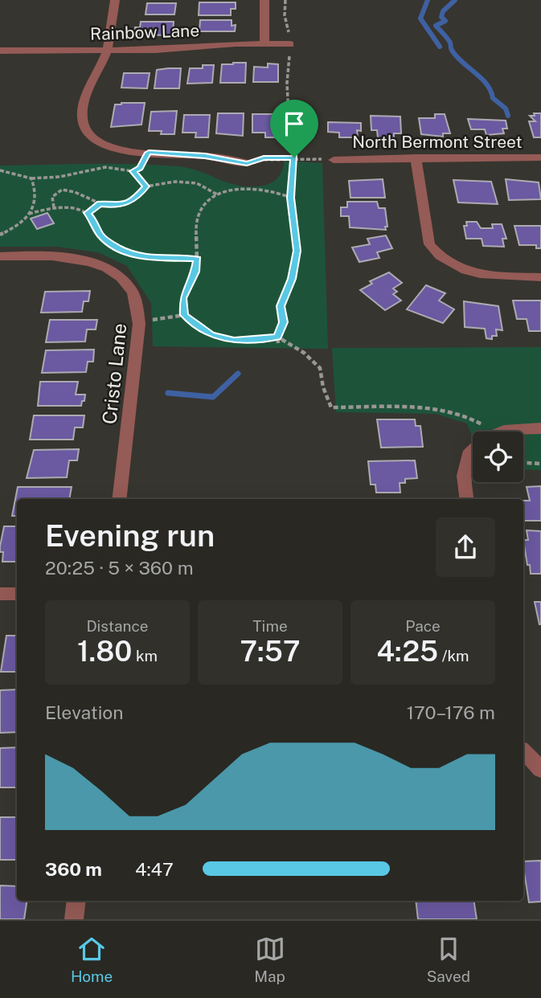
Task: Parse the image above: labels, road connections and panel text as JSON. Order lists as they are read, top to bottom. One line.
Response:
{"streets":{"street":["Rainbow Lane","North Bermont Street","Cristo Lane"]},"page":{"heading":["Evening run","20:25 · 5 × 360 m"],"stats":[["Distance","1.80 km"],["Time","7:57"],["Pace","4:25 /km"]],"chart":["Elevation","170–176 m"],"list":[{"name":"360 m","note":"4:47"}],"tabs":["Home","Map","Saved"]}}
